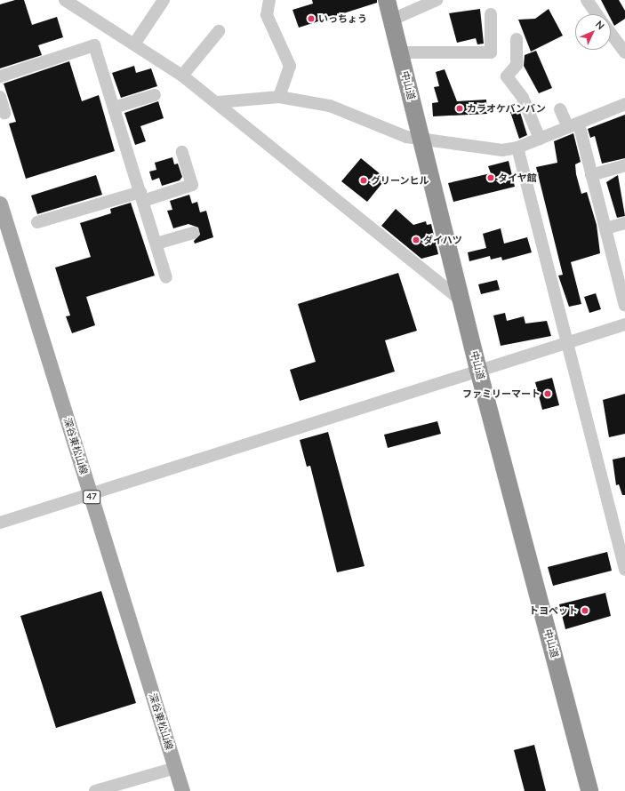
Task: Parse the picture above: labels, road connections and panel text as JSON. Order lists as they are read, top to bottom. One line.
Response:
{"streets":{"highway":["中山道"],"main road":["深谷東松山線","47"]},"places":["いっちょう","カラオケバンバン","タイヤ館","グリーンヒル","ダイハツ","ファミリーマート","トヨペット"],"north":"top right"}
